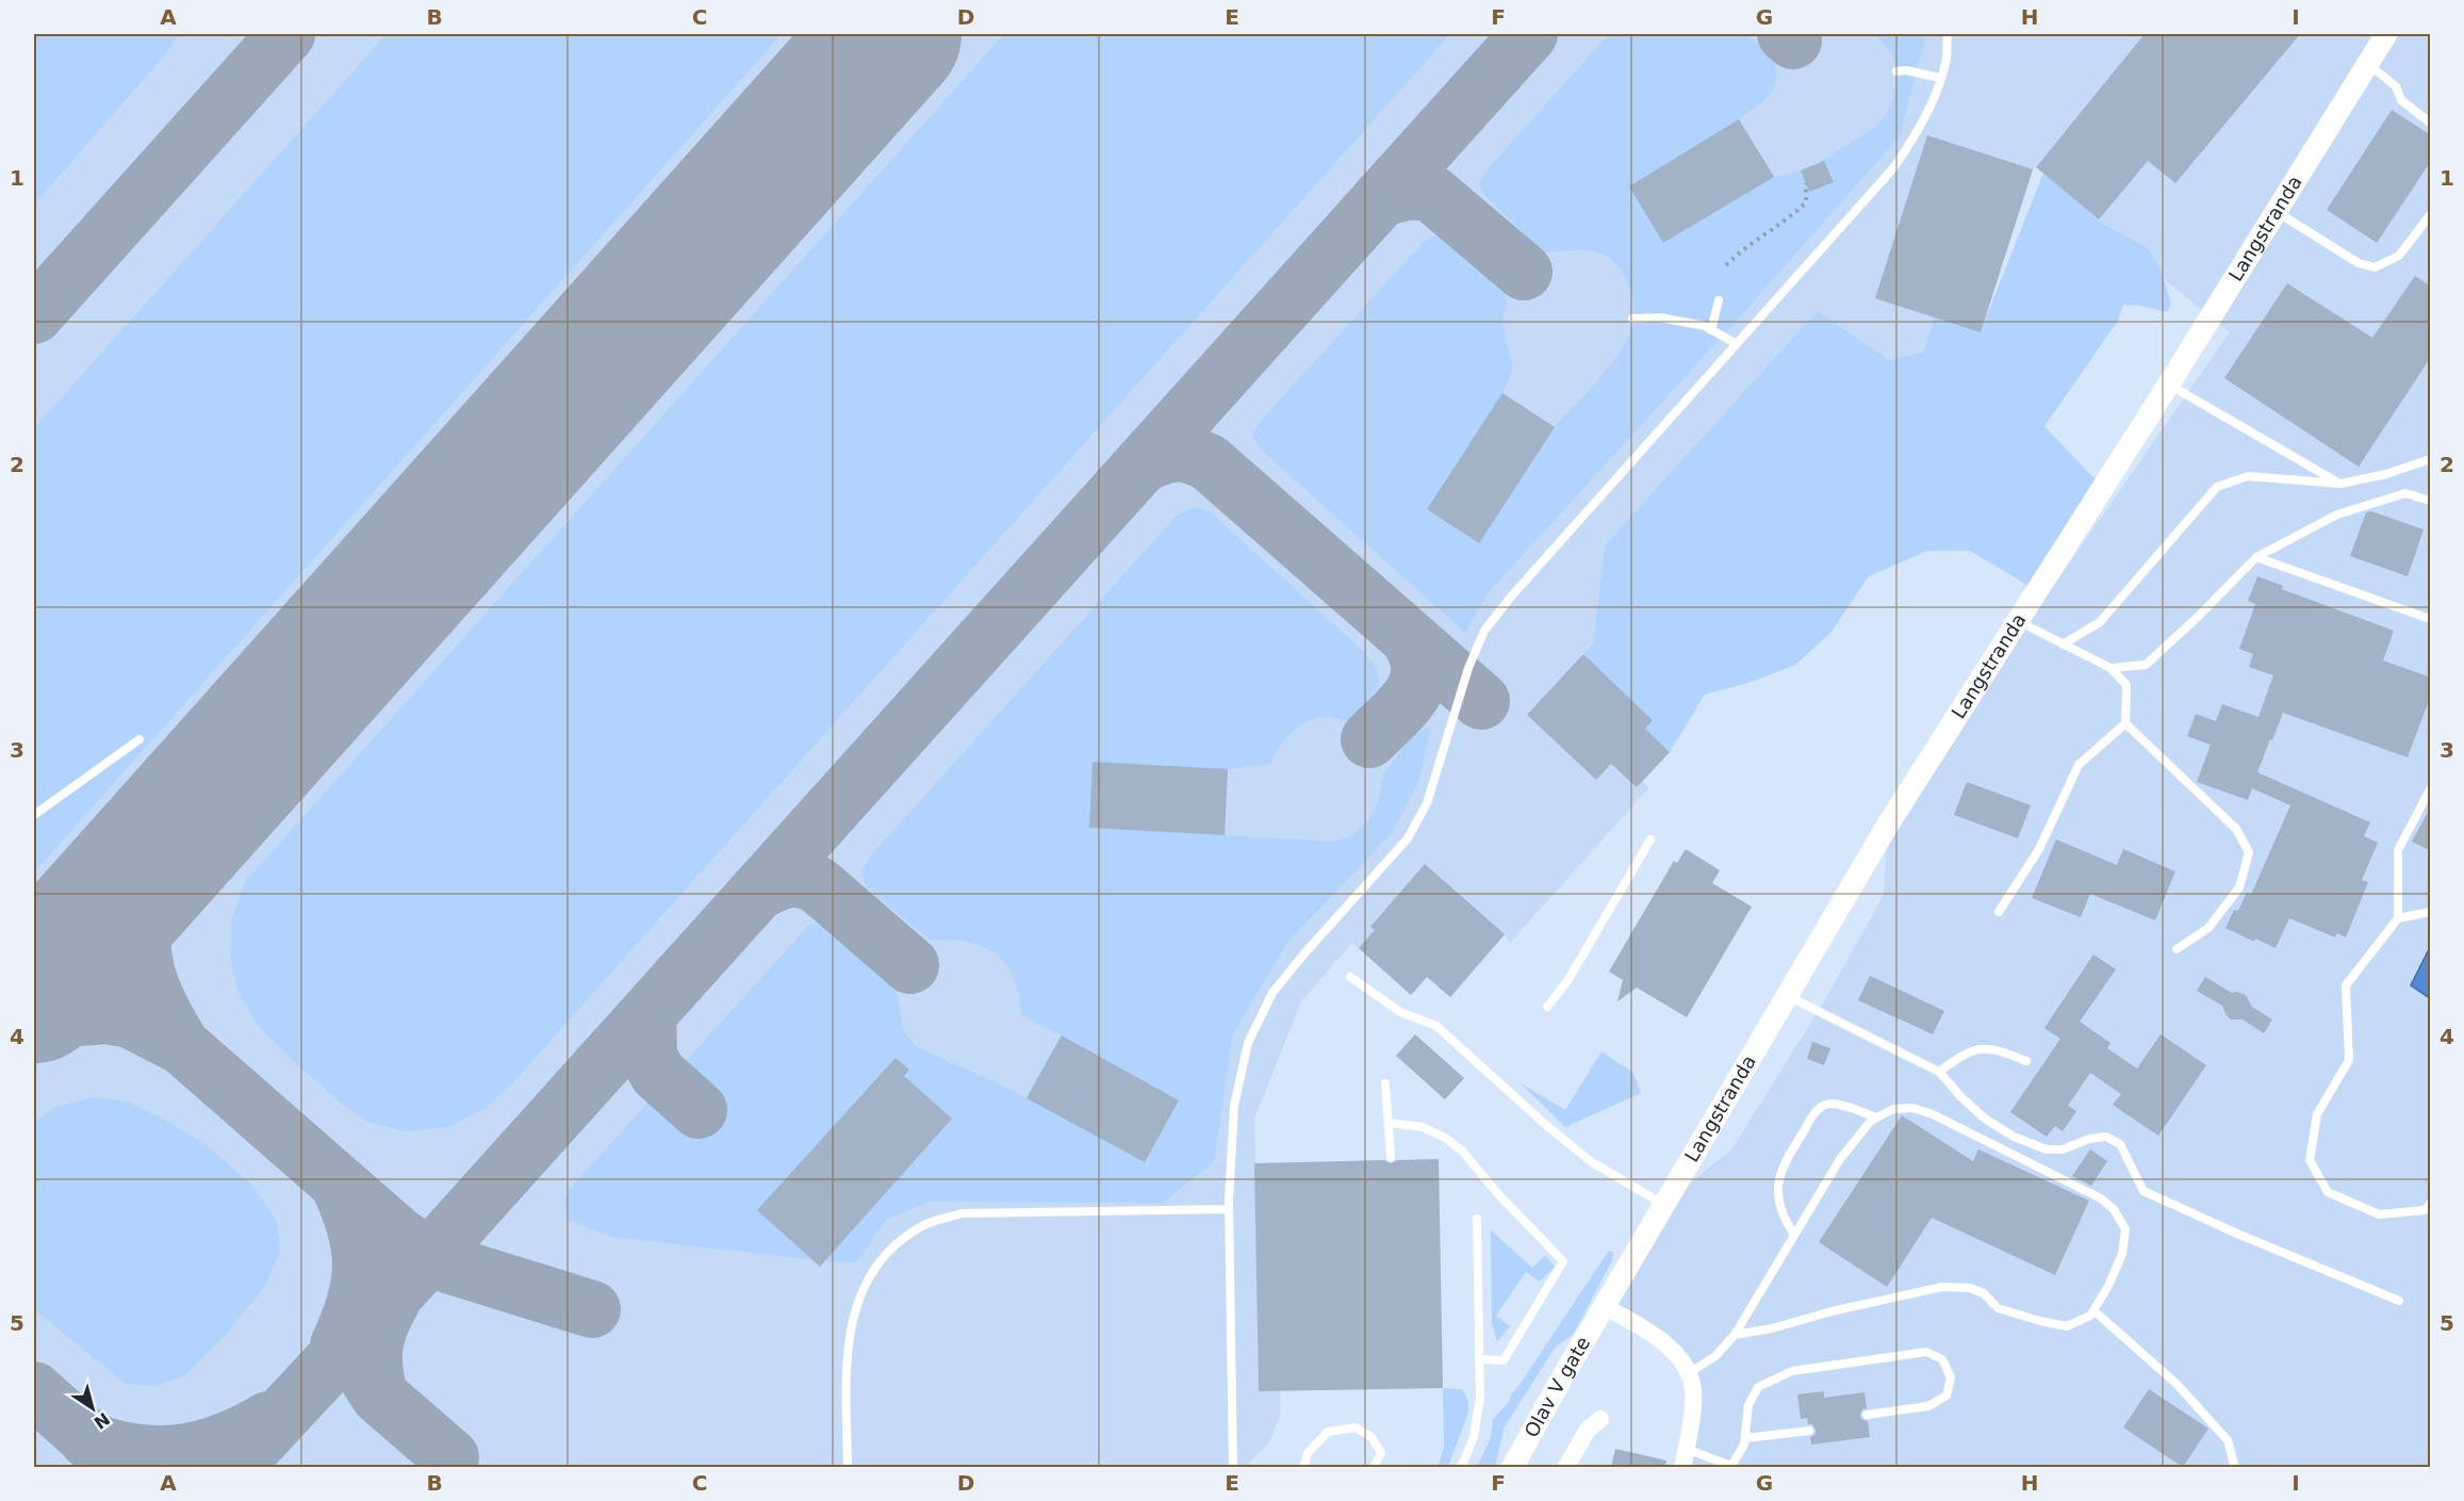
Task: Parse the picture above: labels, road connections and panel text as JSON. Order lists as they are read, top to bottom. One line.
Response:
{"streets":{"street":["Langstranda","Olav V gate"]},"crossings":[["Langstranda","Olav V gate"]],"north":"bottom right","grid":{"columns":["A","B","C","D","E","F","G","H","I"],"rows":["1","2","3","4","5"]}}
